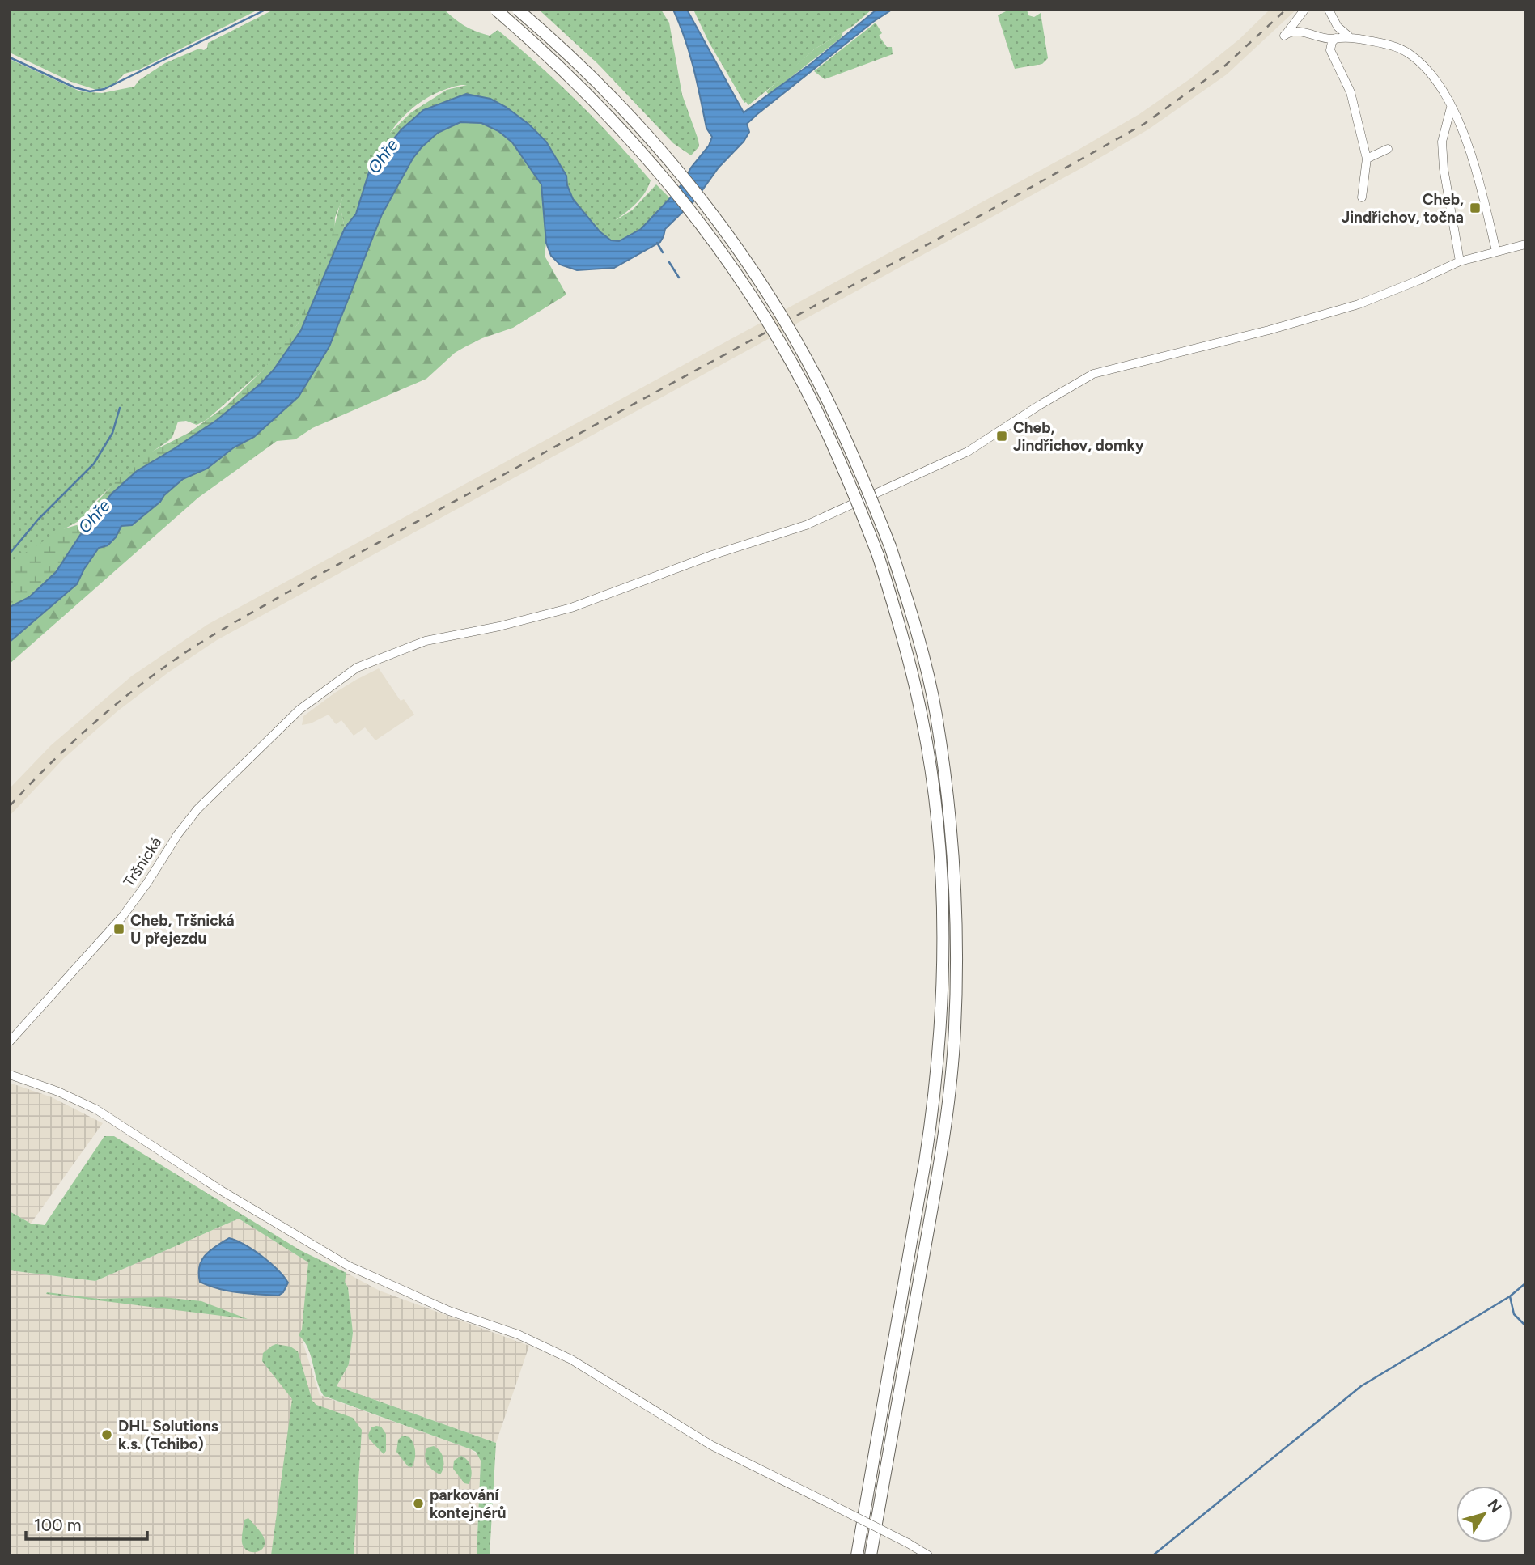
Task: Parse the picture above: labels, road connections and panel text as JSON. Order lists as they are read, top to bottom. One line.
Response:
{"streets":{"street":["Tršnická"]},"water":["Ohře"],"places":{"transit":["Cheb, Jindřichov, točna","Cheb, Jindřichov, domky","Cheb, Tršnická U přejezdu"],"other":["DHL Solutions k.s. (Tchibo)","parkování kontejnérů"]},"scale_bar":"100 m","north":"top right"}
